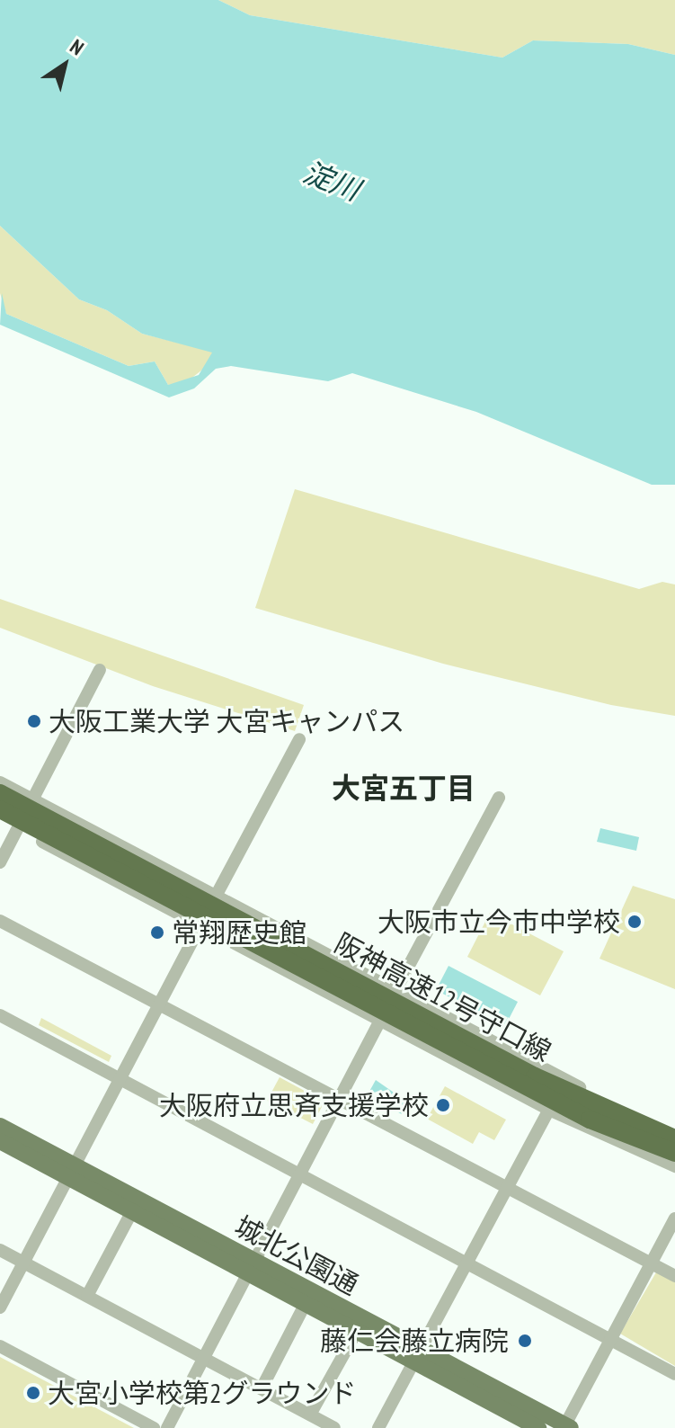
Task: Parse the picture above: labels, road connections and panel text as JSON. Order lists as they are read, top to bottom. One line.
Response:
{"streets":{"highway":["阪神高速12号守口線"],"main road":["城北公園通"]},"districts":["大宮五丁目"],"water":["淀川"],"places":["大阪工業大学 大宮キャンパス","大阪市立今市中学校","常翔歴史館","大阪府立思斉支援学校","藤仁会藤立病院","大宮小学校第2グラウンド"],"north":"top right"}
